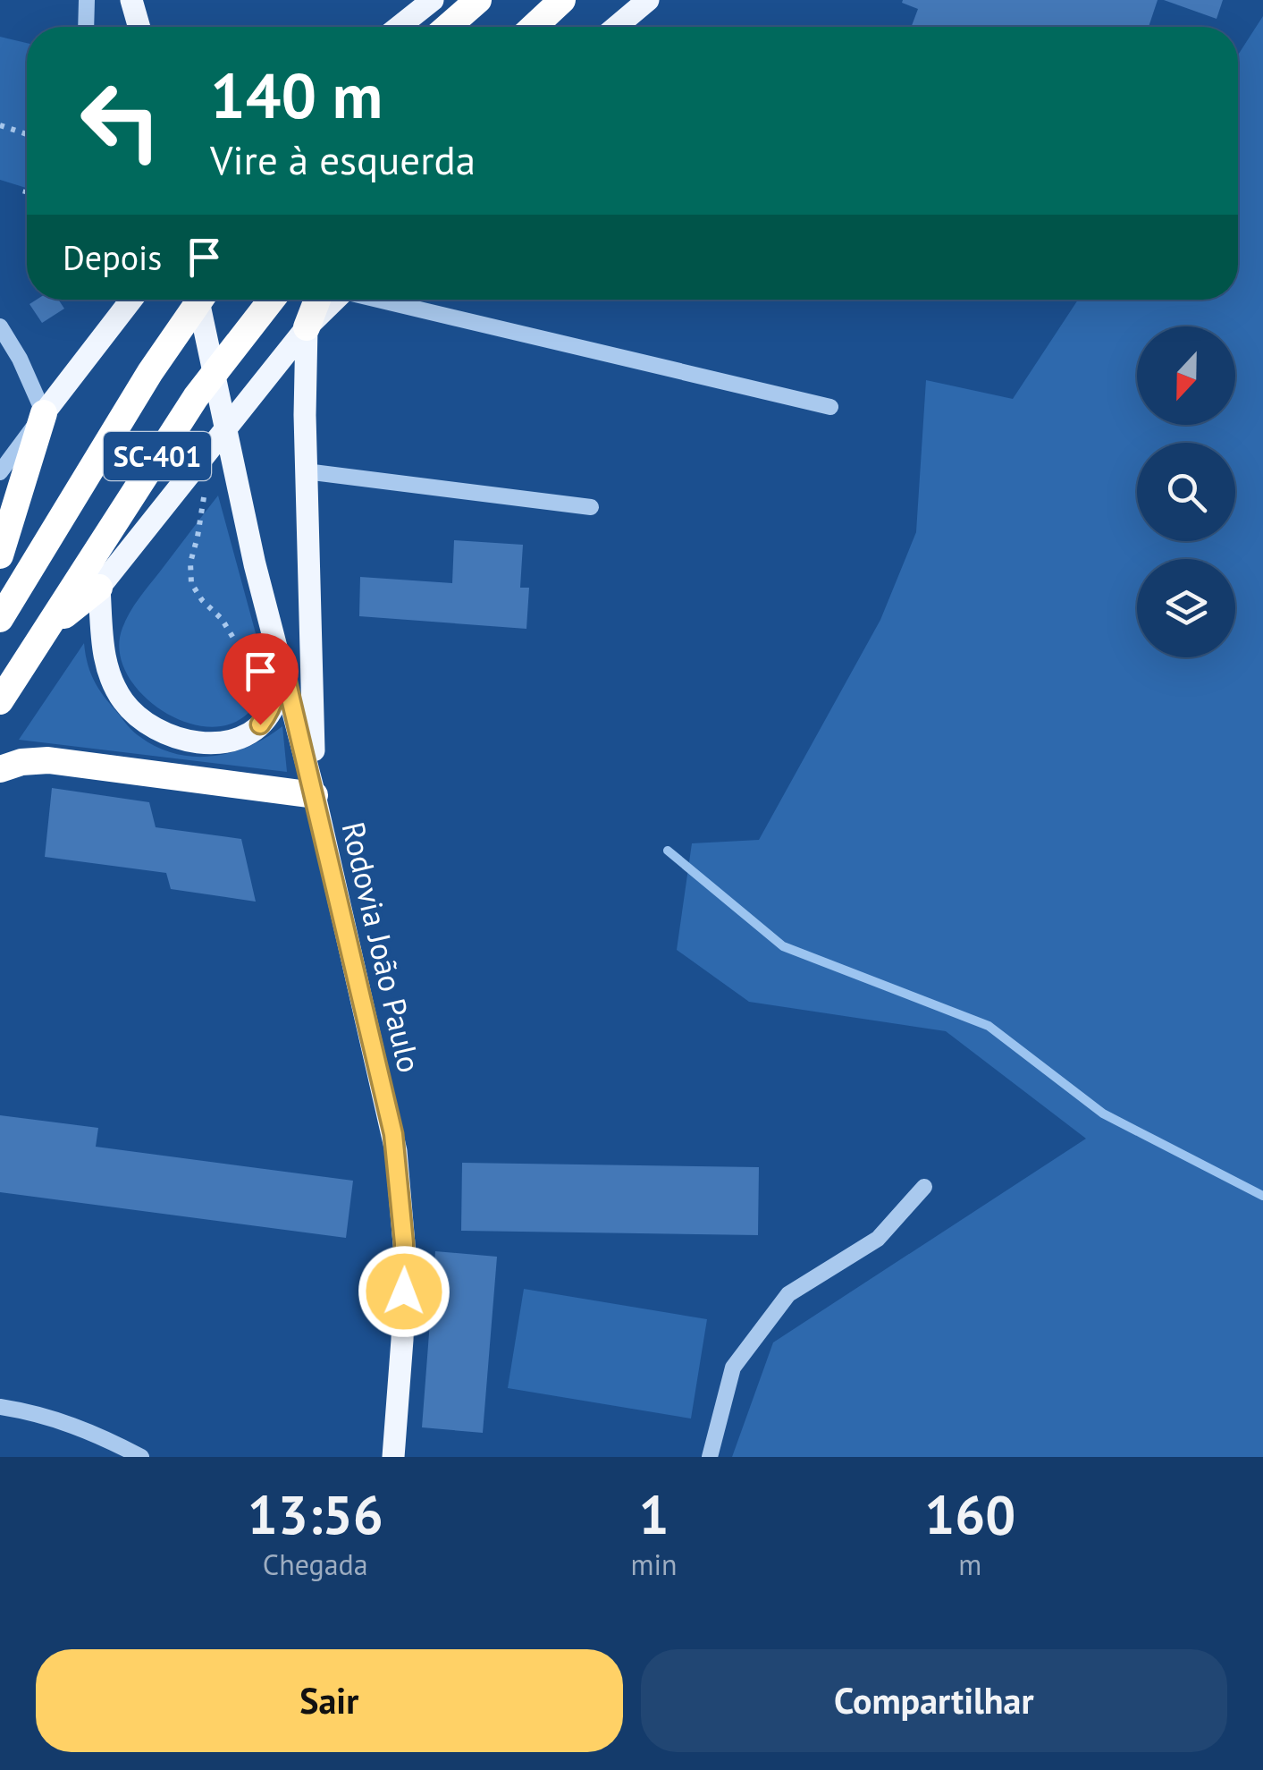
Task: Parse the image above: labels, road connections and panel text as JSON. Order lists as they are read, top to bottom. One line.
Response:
{"streets":{"highway":["SC-401"],"main road":["Rodovia João Paulo"]},"north":"bottom","page":{"turn":["140 m","Vire à esquerda"],"then":"Depois","eta":["13:56","Chegada","1","min","160","m"],"buttons":["Sair","Compartilhar"]}}
